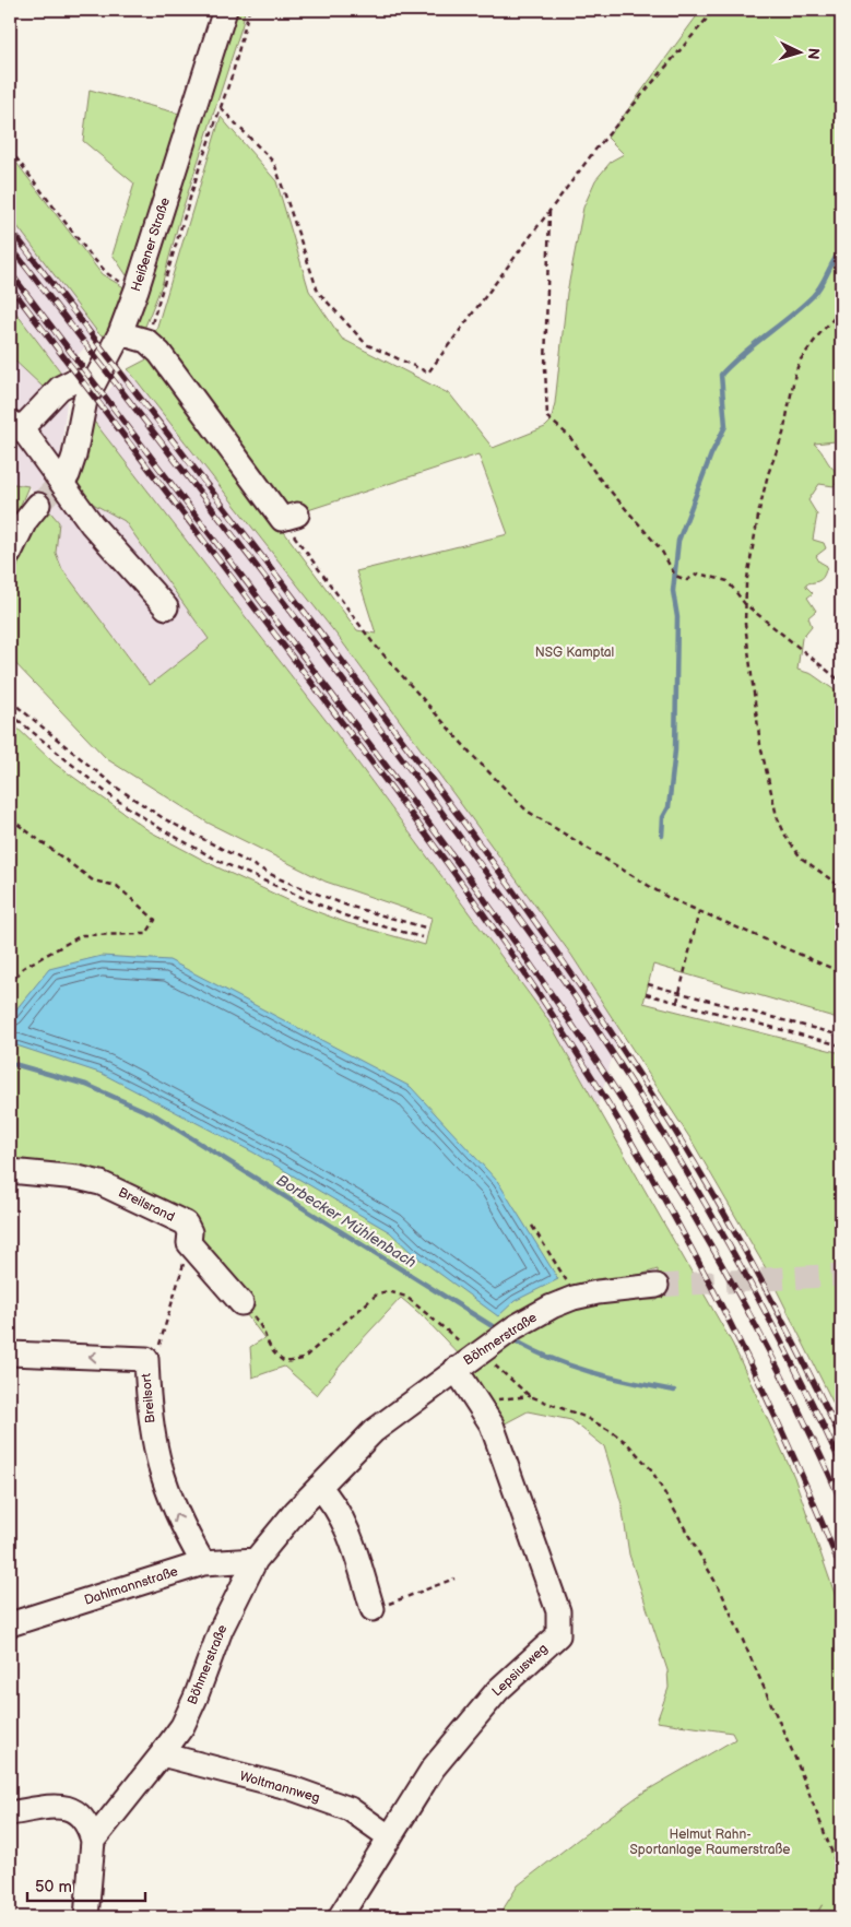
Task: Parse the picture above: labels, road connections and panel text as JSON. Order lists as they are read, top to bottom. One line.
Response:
{"streets":{"street":["Heißener Straße","Breilsrand","Böhmerstraße","Breilsort","Dahlmannstraße","Lepsiusweg","Woltmannweg"]},"crossings":[["Böhmerstraße","Dahlmannstraße"],["Böhmerstraße","Lepsiusweg"],["Böhmerstraße","Woltmannweg"],["Breilsort","Dahlmannstraße"],["Lepsiusweg","Woltmannweg"]],"one_way":["Breilsort"],"water":["Borbecker Mühlenbach"],"parks":["NSG Kamptal","Helmut Rahn- Sportanlage Raumerstraße"],"scale_bar":"50 m","north":"right"}
